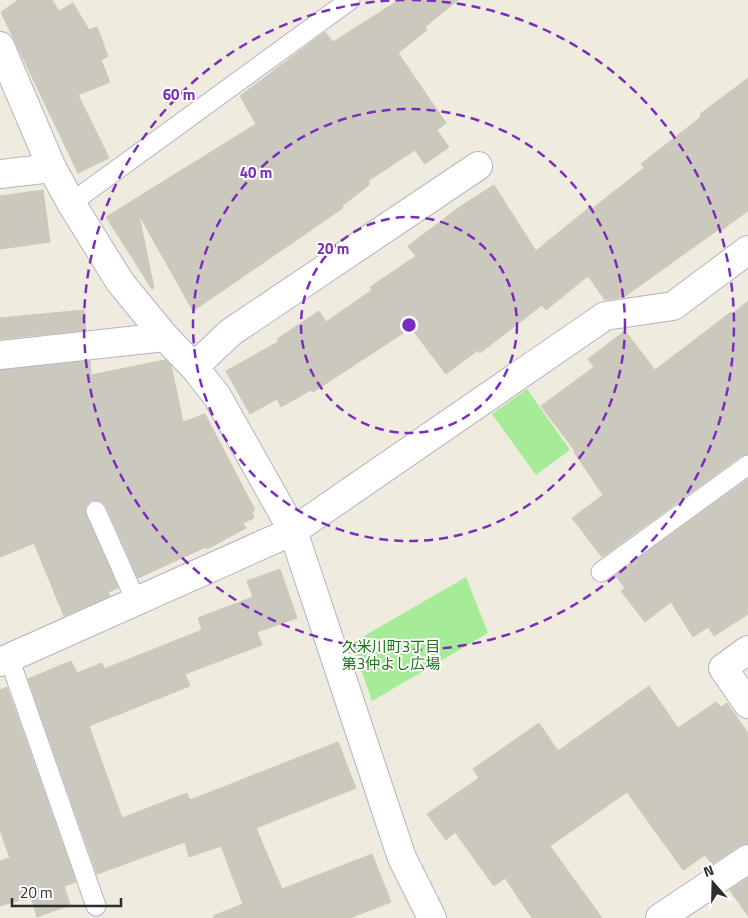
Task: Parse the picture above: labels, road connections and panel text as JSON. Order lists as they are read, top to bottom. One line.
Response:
{"parks":["久米川町3丁目 第3仲よし広場"],"scale_bar":"20 m","north":"top","rings":["60 m","40 m","20 m"]}
